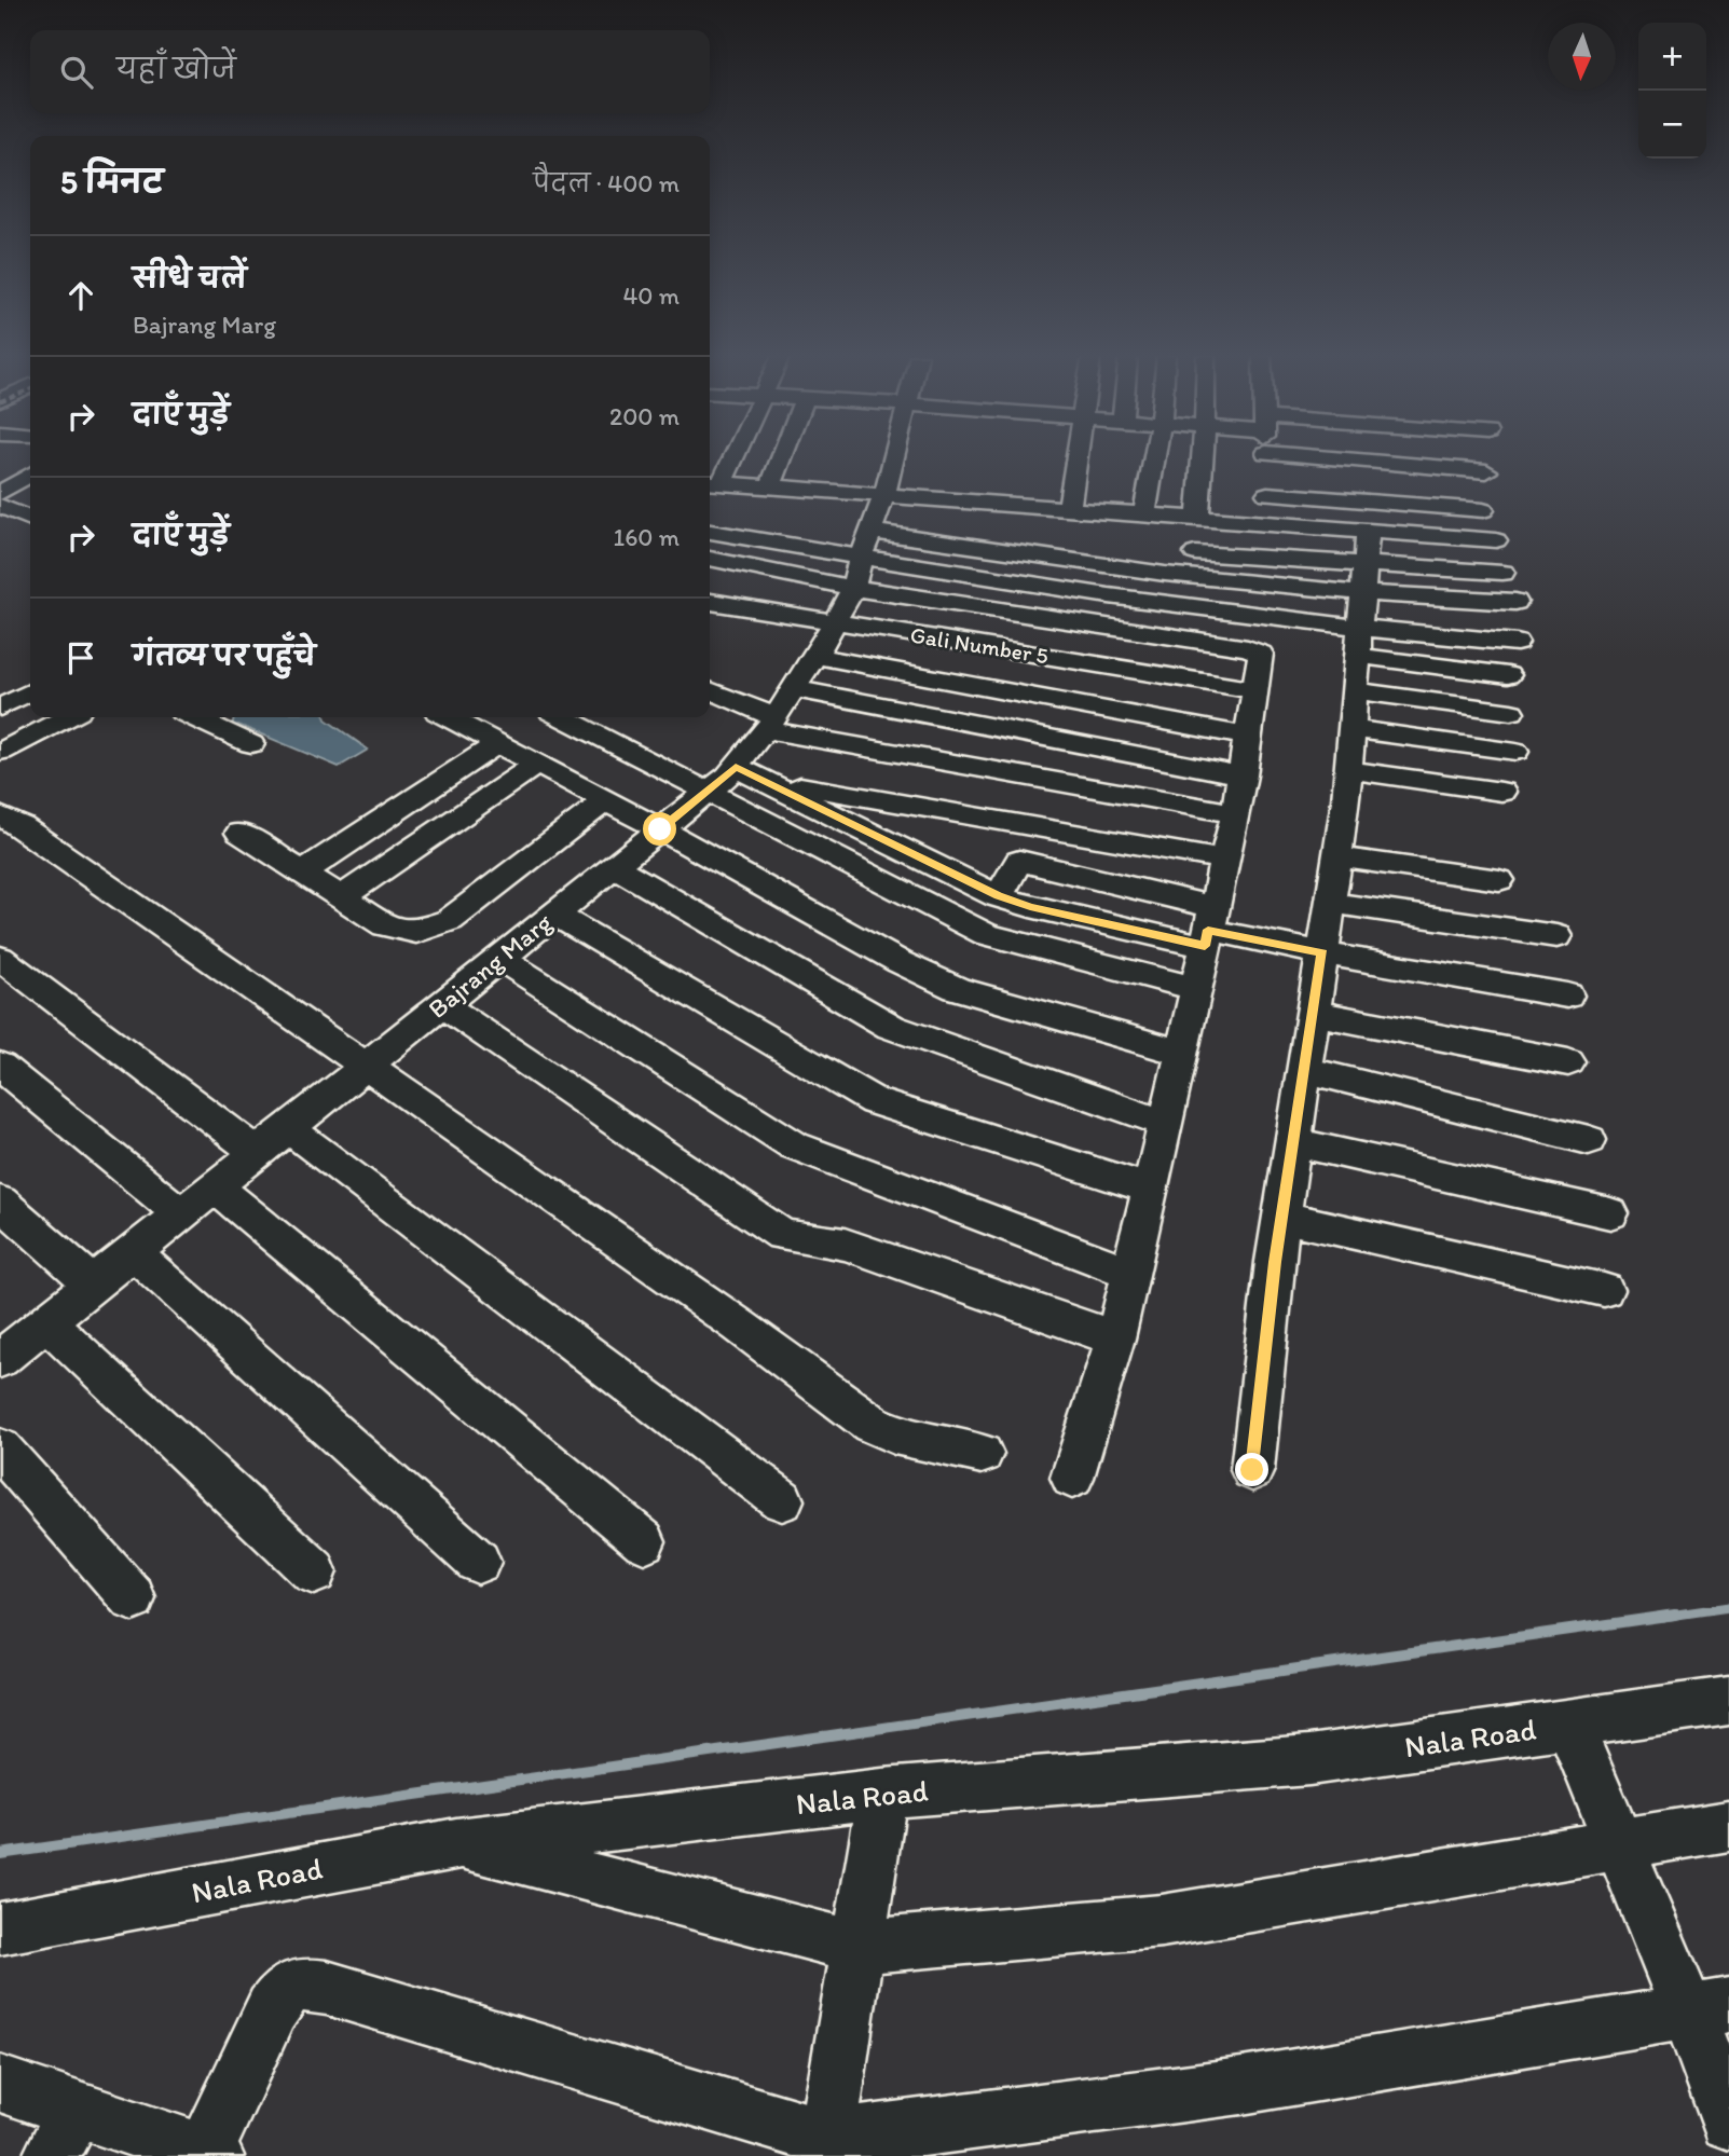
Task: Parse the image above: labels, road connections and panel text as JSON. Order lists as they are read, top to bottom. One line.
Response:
{"streets":{"street":["Gali Number 5","Bajrang Marg","Nala Road"]},"crossings":[["Gali Number 5","Bajrang Marg"]],"north":"bottom","page":{"map_buttons":["+","−"],"search":"यहाँ खोजें","heading":["5 मिनट","पैदल · 400 m"],"list":[["सीधे चलें","Bajrang Marg","40 m"],["दाएँ मुड़ें","200 m"],["दाएँ मुड़ें","160 m"],"गंतव्य पर पहुँचे"]}}
